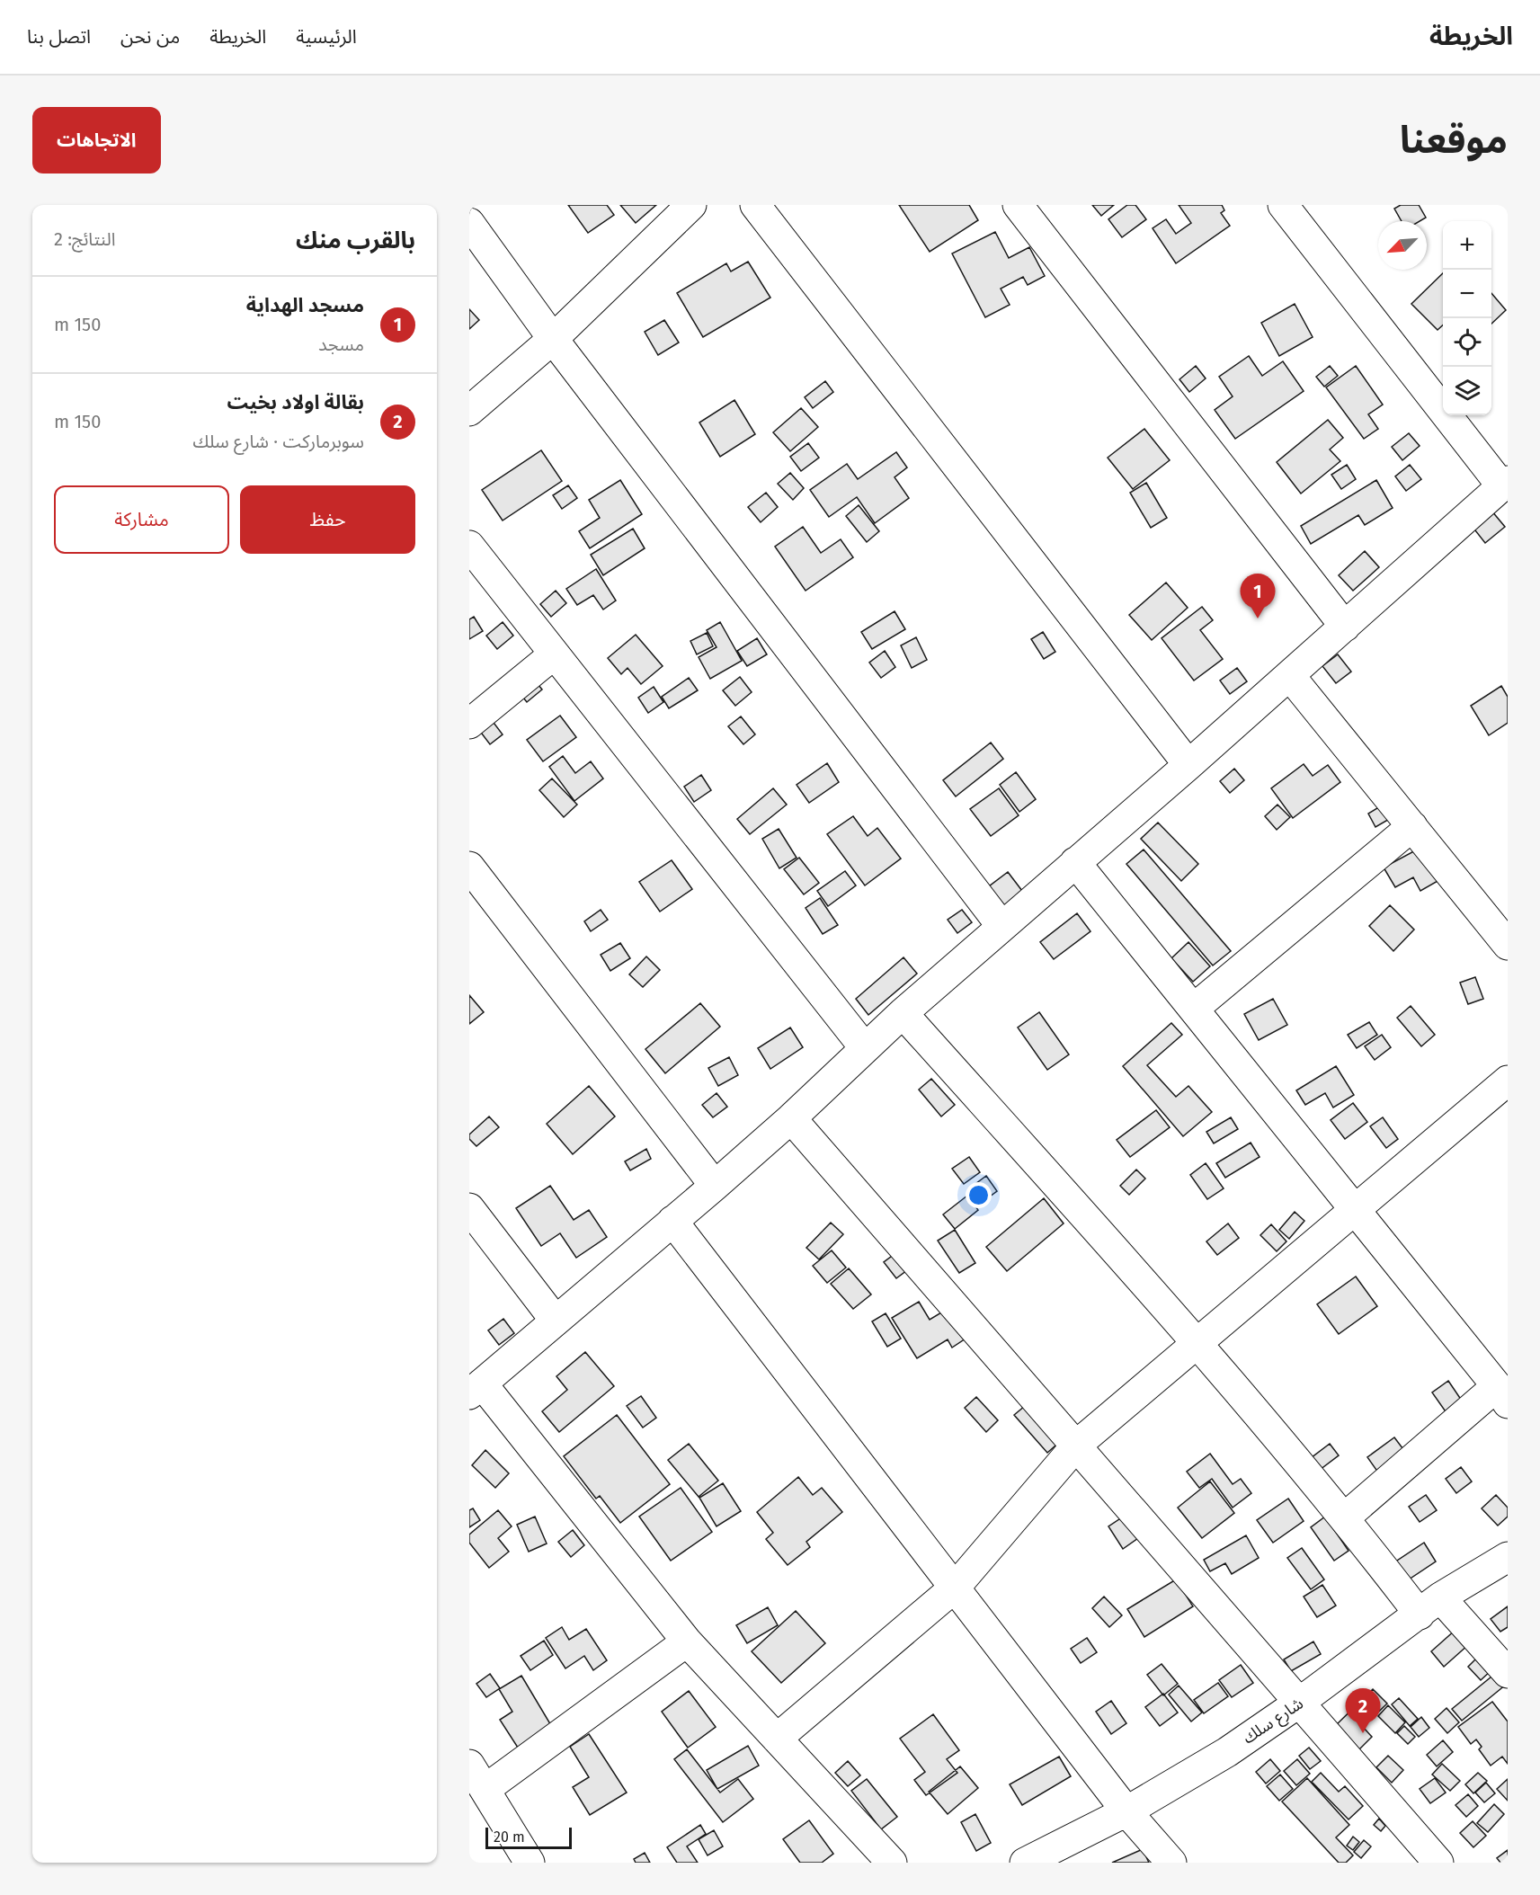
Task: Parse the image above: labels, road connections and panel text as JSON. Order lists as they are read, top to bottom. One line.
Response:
{"streets":{"street":["شارع سلك"]},"scale_bar":"20 m","north":"bottom left","page":{"header":"الخريطة","nav":["الرئيسية","الخريطة","من نحن","اتصل بنا"],"title":"موقعنا","buttons":["الاتجاهات",["حفظ","مشاركة"]],"heading":["بالقرب منك","النتائج: 2"],"map_buttons":["+","−"],"list":[{"mark":"1","name":"مسجد الهداية","note":"مسجد","value":"150 m"},{"mark":"2","name":"بقالة اولاد بخيت","note":"سوبرماركت · شارع سلك","value":"150 m"}],"pins":["1","2"],"scale":"20 m"}}
